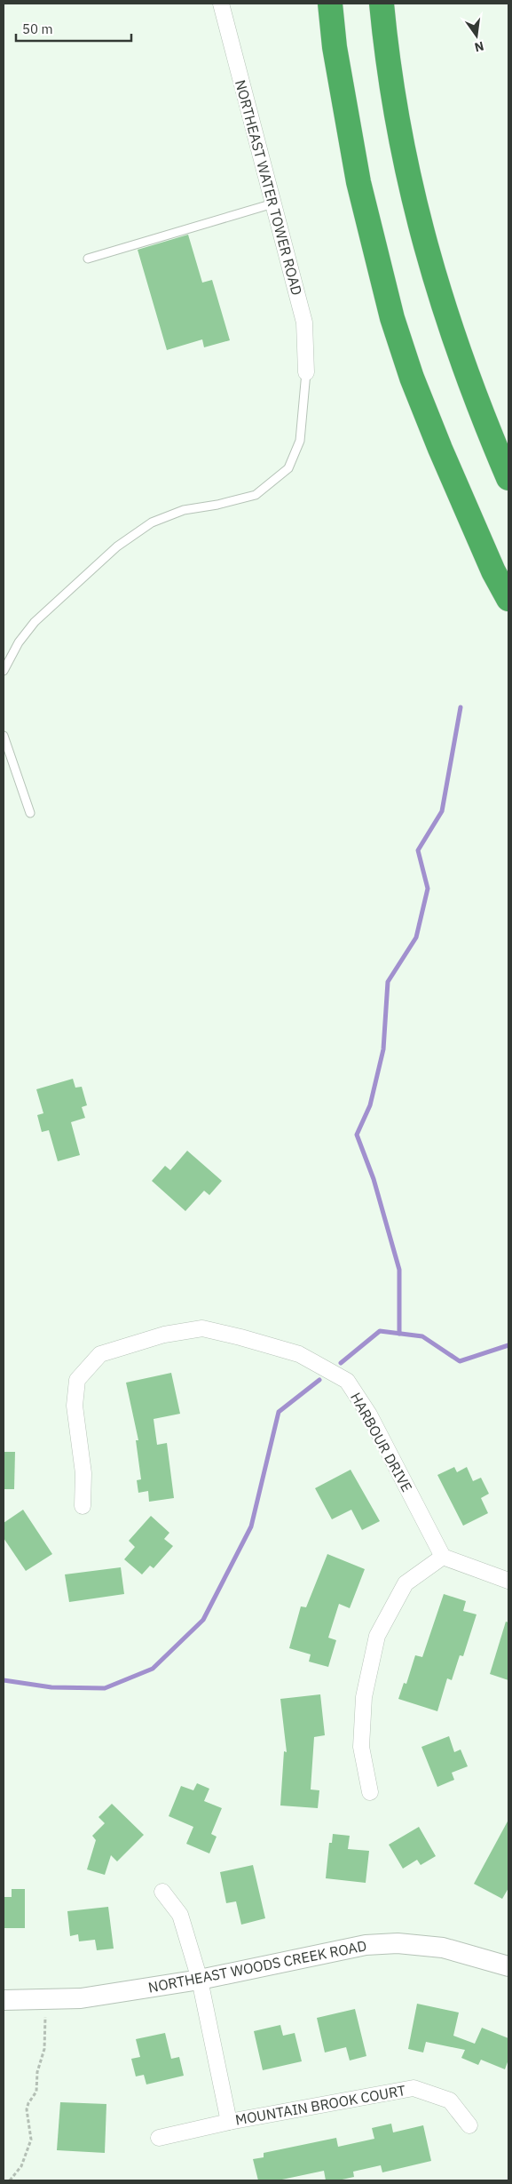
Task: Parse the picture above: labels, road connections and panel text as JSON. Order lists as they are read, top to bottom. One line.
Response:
{"streets":{"street":["NORTHEAST WATER TOWER ROAD","HARBOUR DRIVE","NORTHEAST WOODS CREEK ROAD","MOUNTAIN BROOK COURT"]},"scale_bar":"50 m","north":"bottom"}
